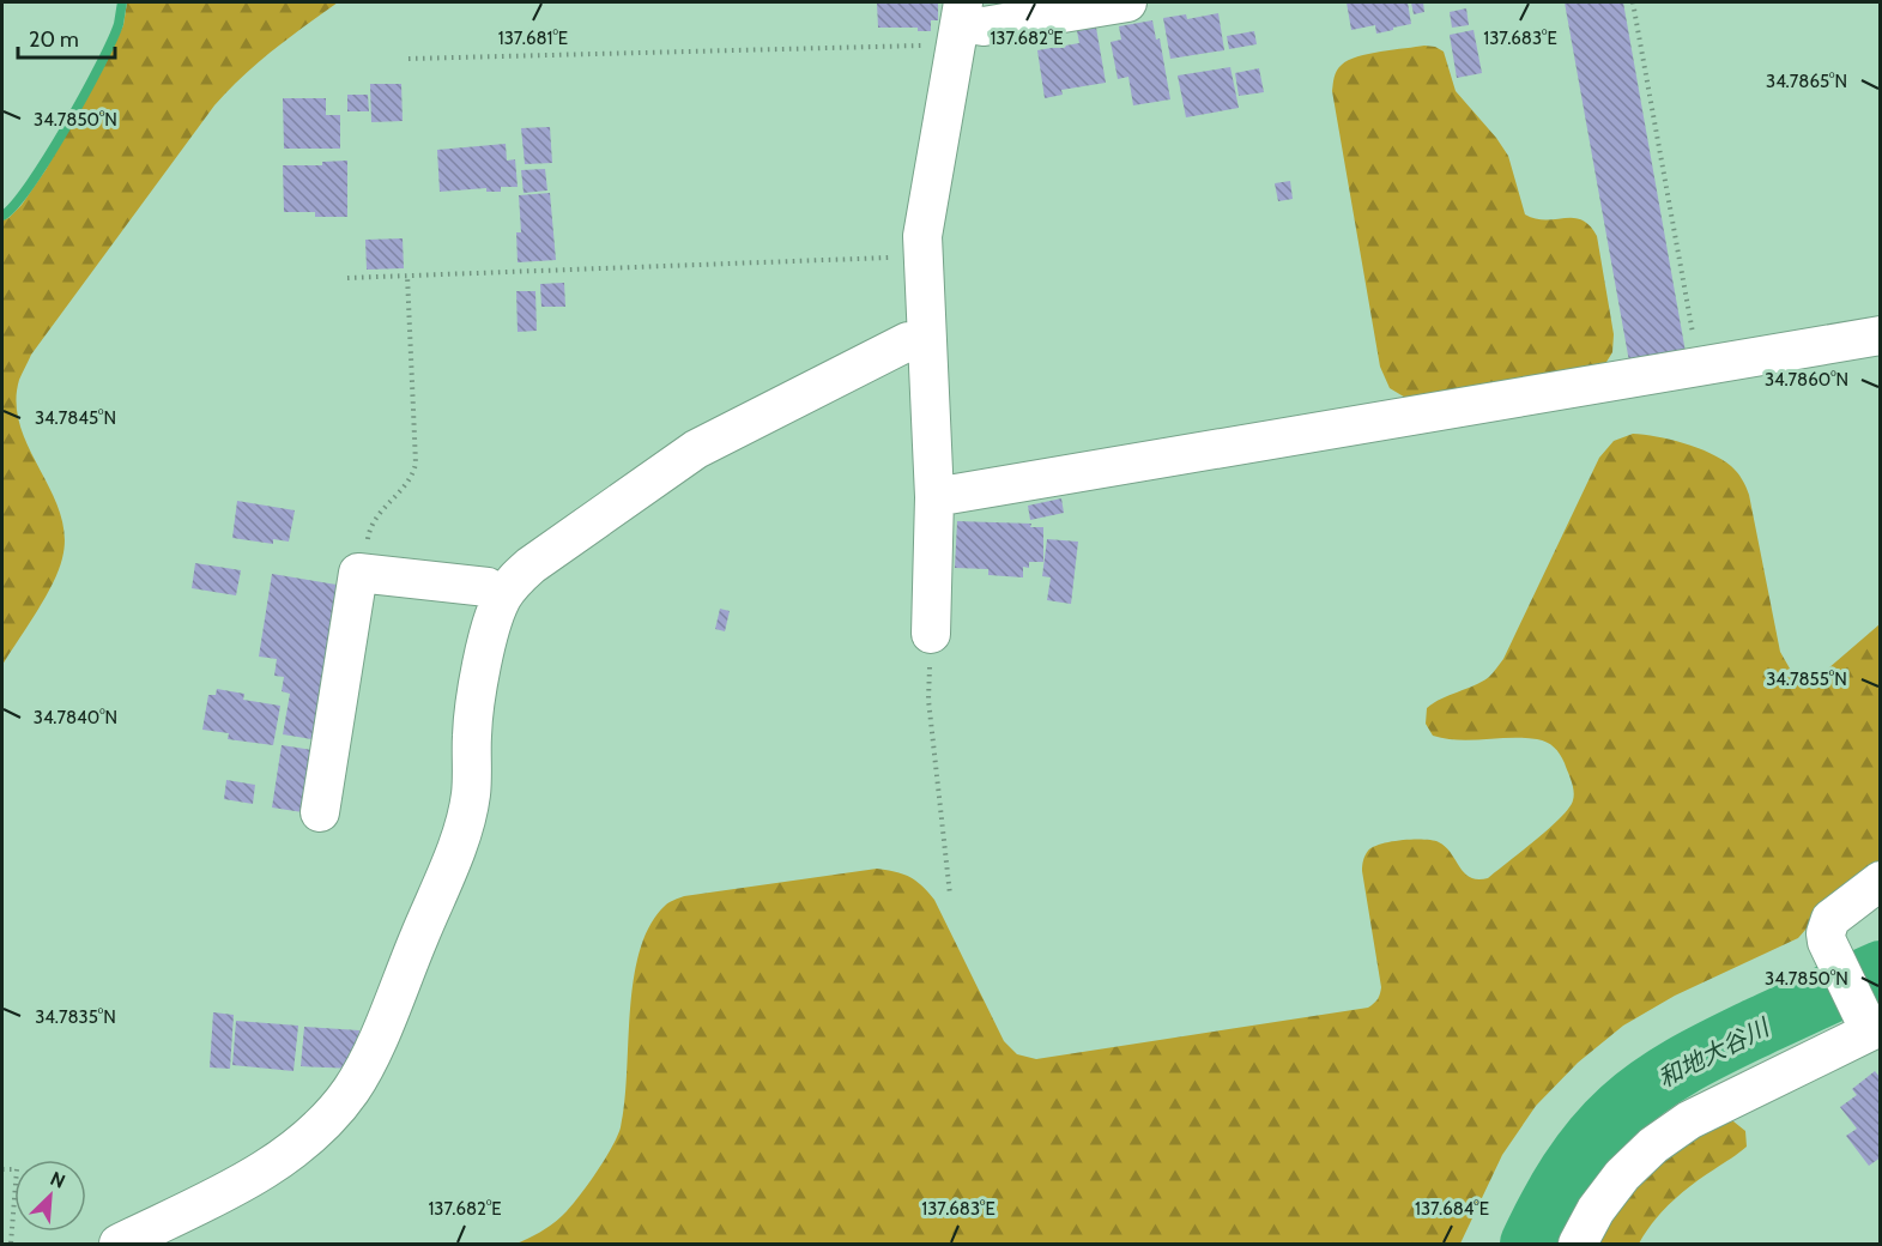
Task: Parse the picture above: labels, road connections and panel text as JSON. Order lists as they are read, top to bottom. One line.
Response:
{"water":["和地大谷川"],"scale_bar":"20 m","north":"top right","coordinates":["137.681°E","137.682°E","137.683°E","34.7865°N","34.7850°N","34.7860°N","34.7845°N","34.7855°N","34.7840°N","34.7835°N","137.684°E"]}
